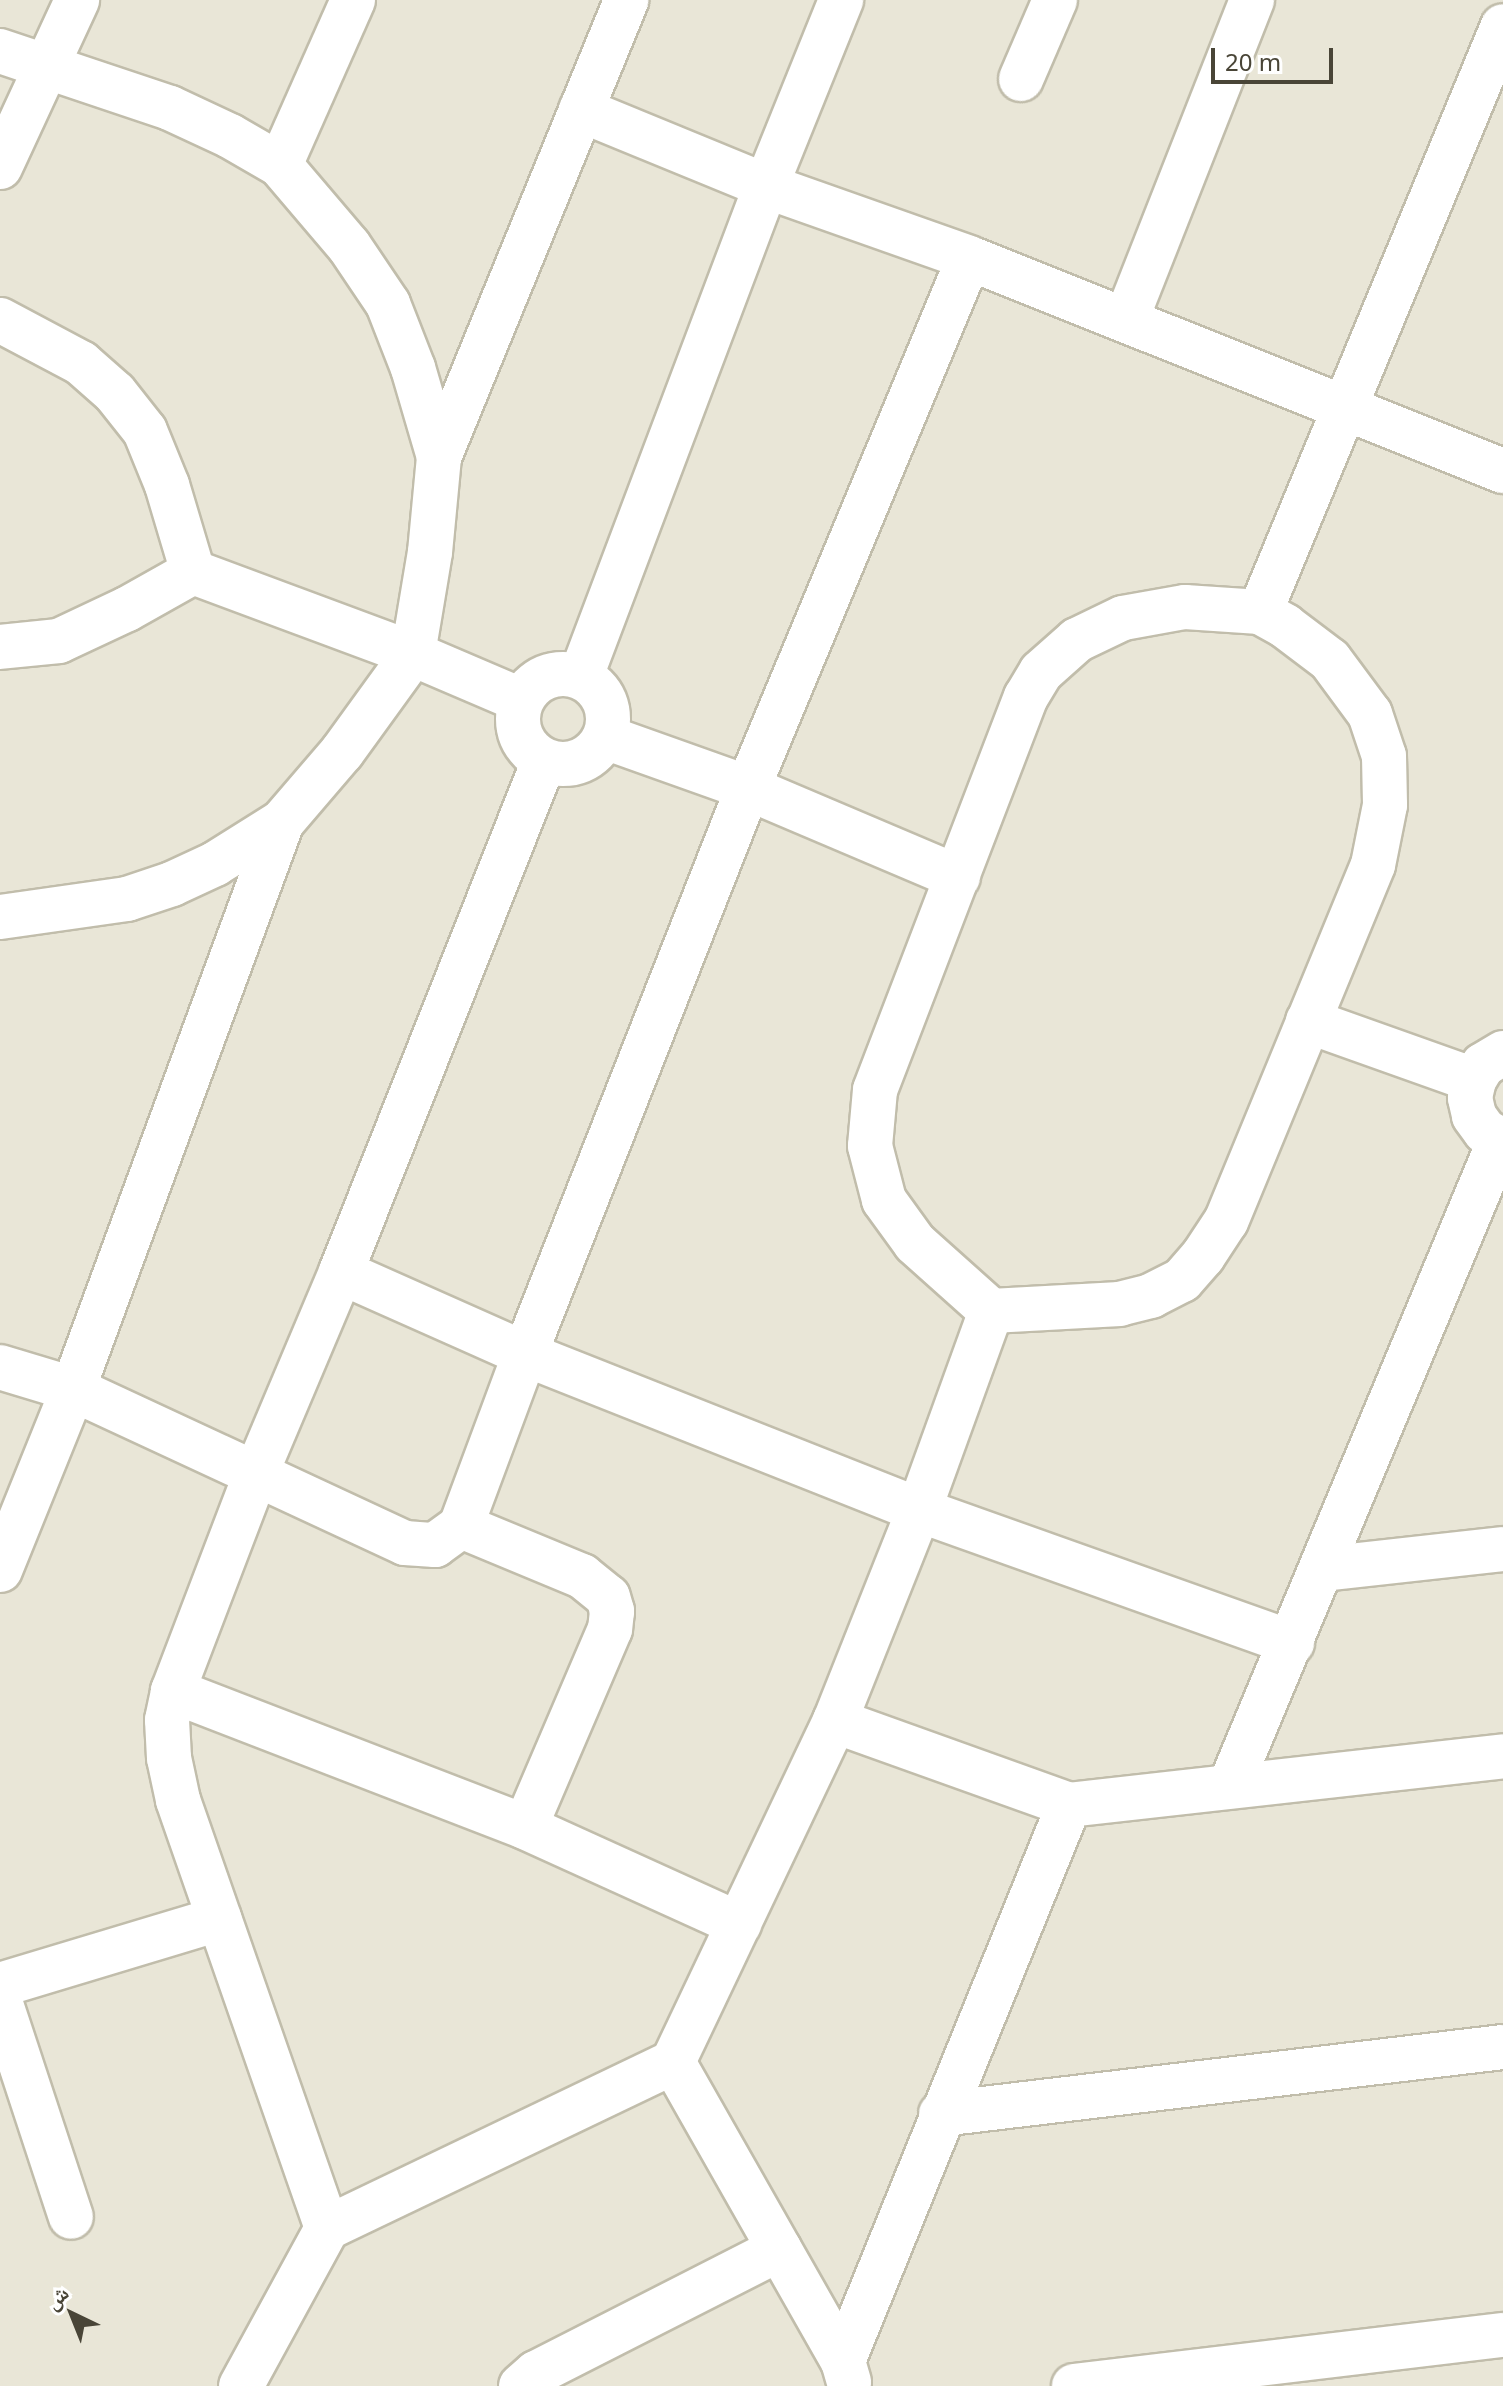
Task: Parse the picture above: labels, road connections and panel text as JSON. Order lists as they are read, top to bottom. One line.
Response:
{"scale_bar":"20 m","north":"top left"}
